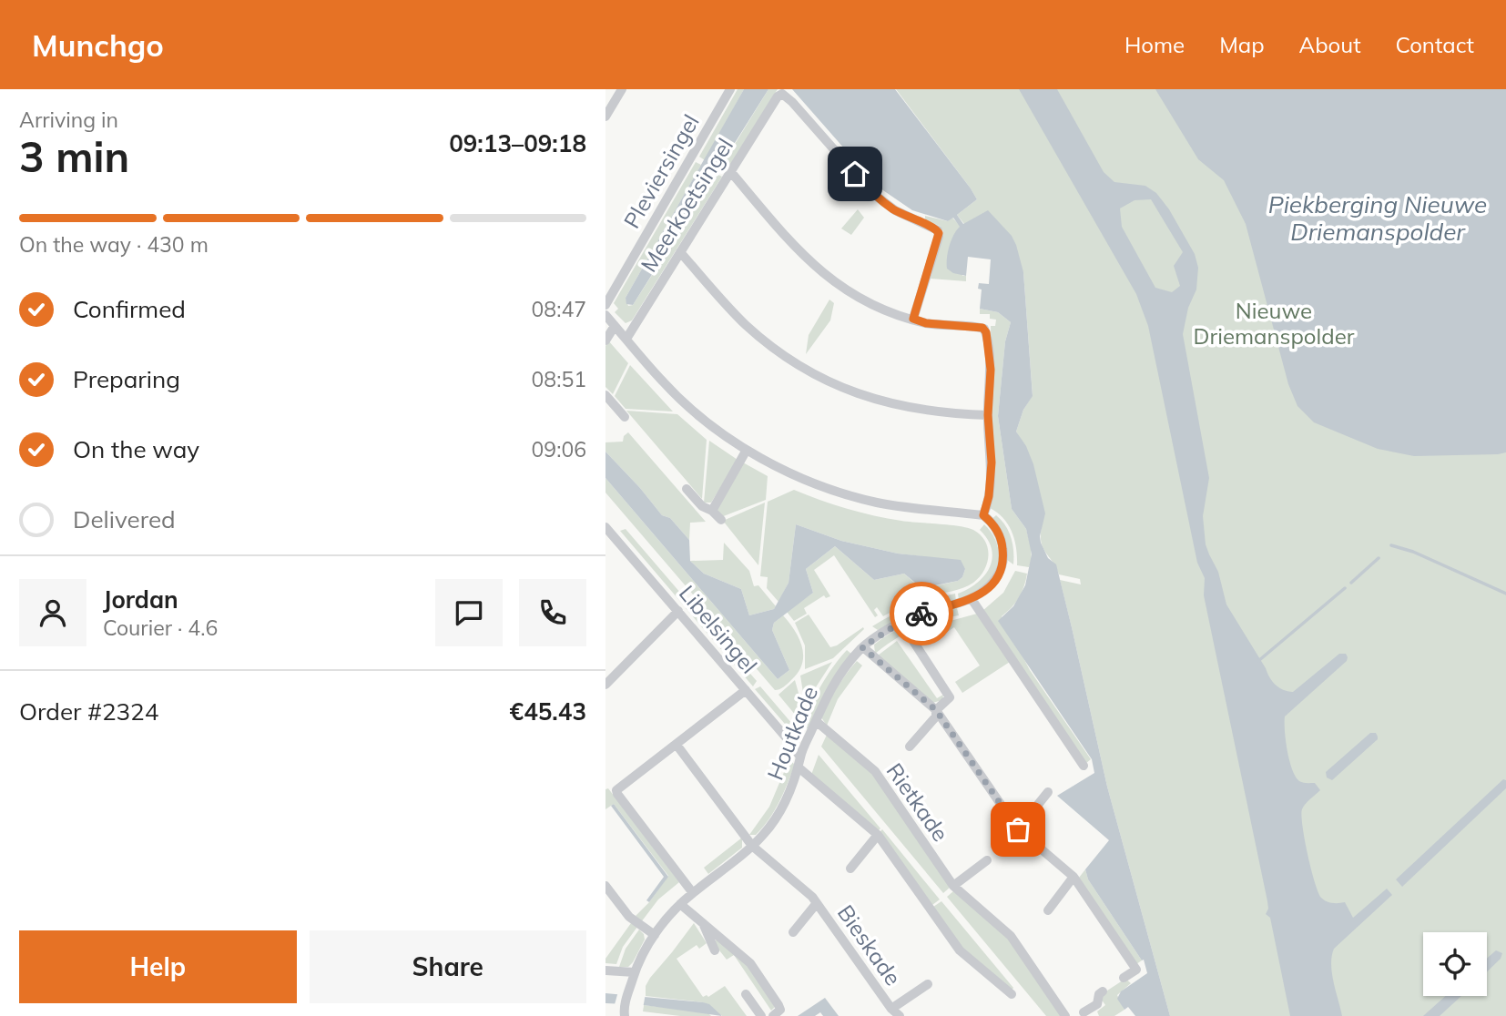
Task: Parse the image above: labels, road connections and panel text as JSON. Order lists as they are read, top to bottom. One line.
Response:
{"streets":{"street":["Pleviersingel","Meerkoetsingel","Libelsingel","Houtkade","Rietkade","Bieskade"]},"crossings":[["Libelsingel","Houtkade"],["Houtkade","Rietkade"],["Houtkade","Bieskade"]],"water":["Piekberging Nieuwe Driemanspolder"],"parks":["Nieuwe Driemanspolder"],"page":{"header":"Munchgo","nav":["Home","Map","About","Contact"],"heading":["3 min","Arriving in","09:13–09:18"],"panel":["Jordan","Courier · 4.6","Order #2324","€45.43"],"bar":"On the way · 430 m","list":[["Confirmed","08:47"],["Preparing","08:51"],["On the way","09:06"],"Delivered"],"buttons":["Help","Share"]}}
